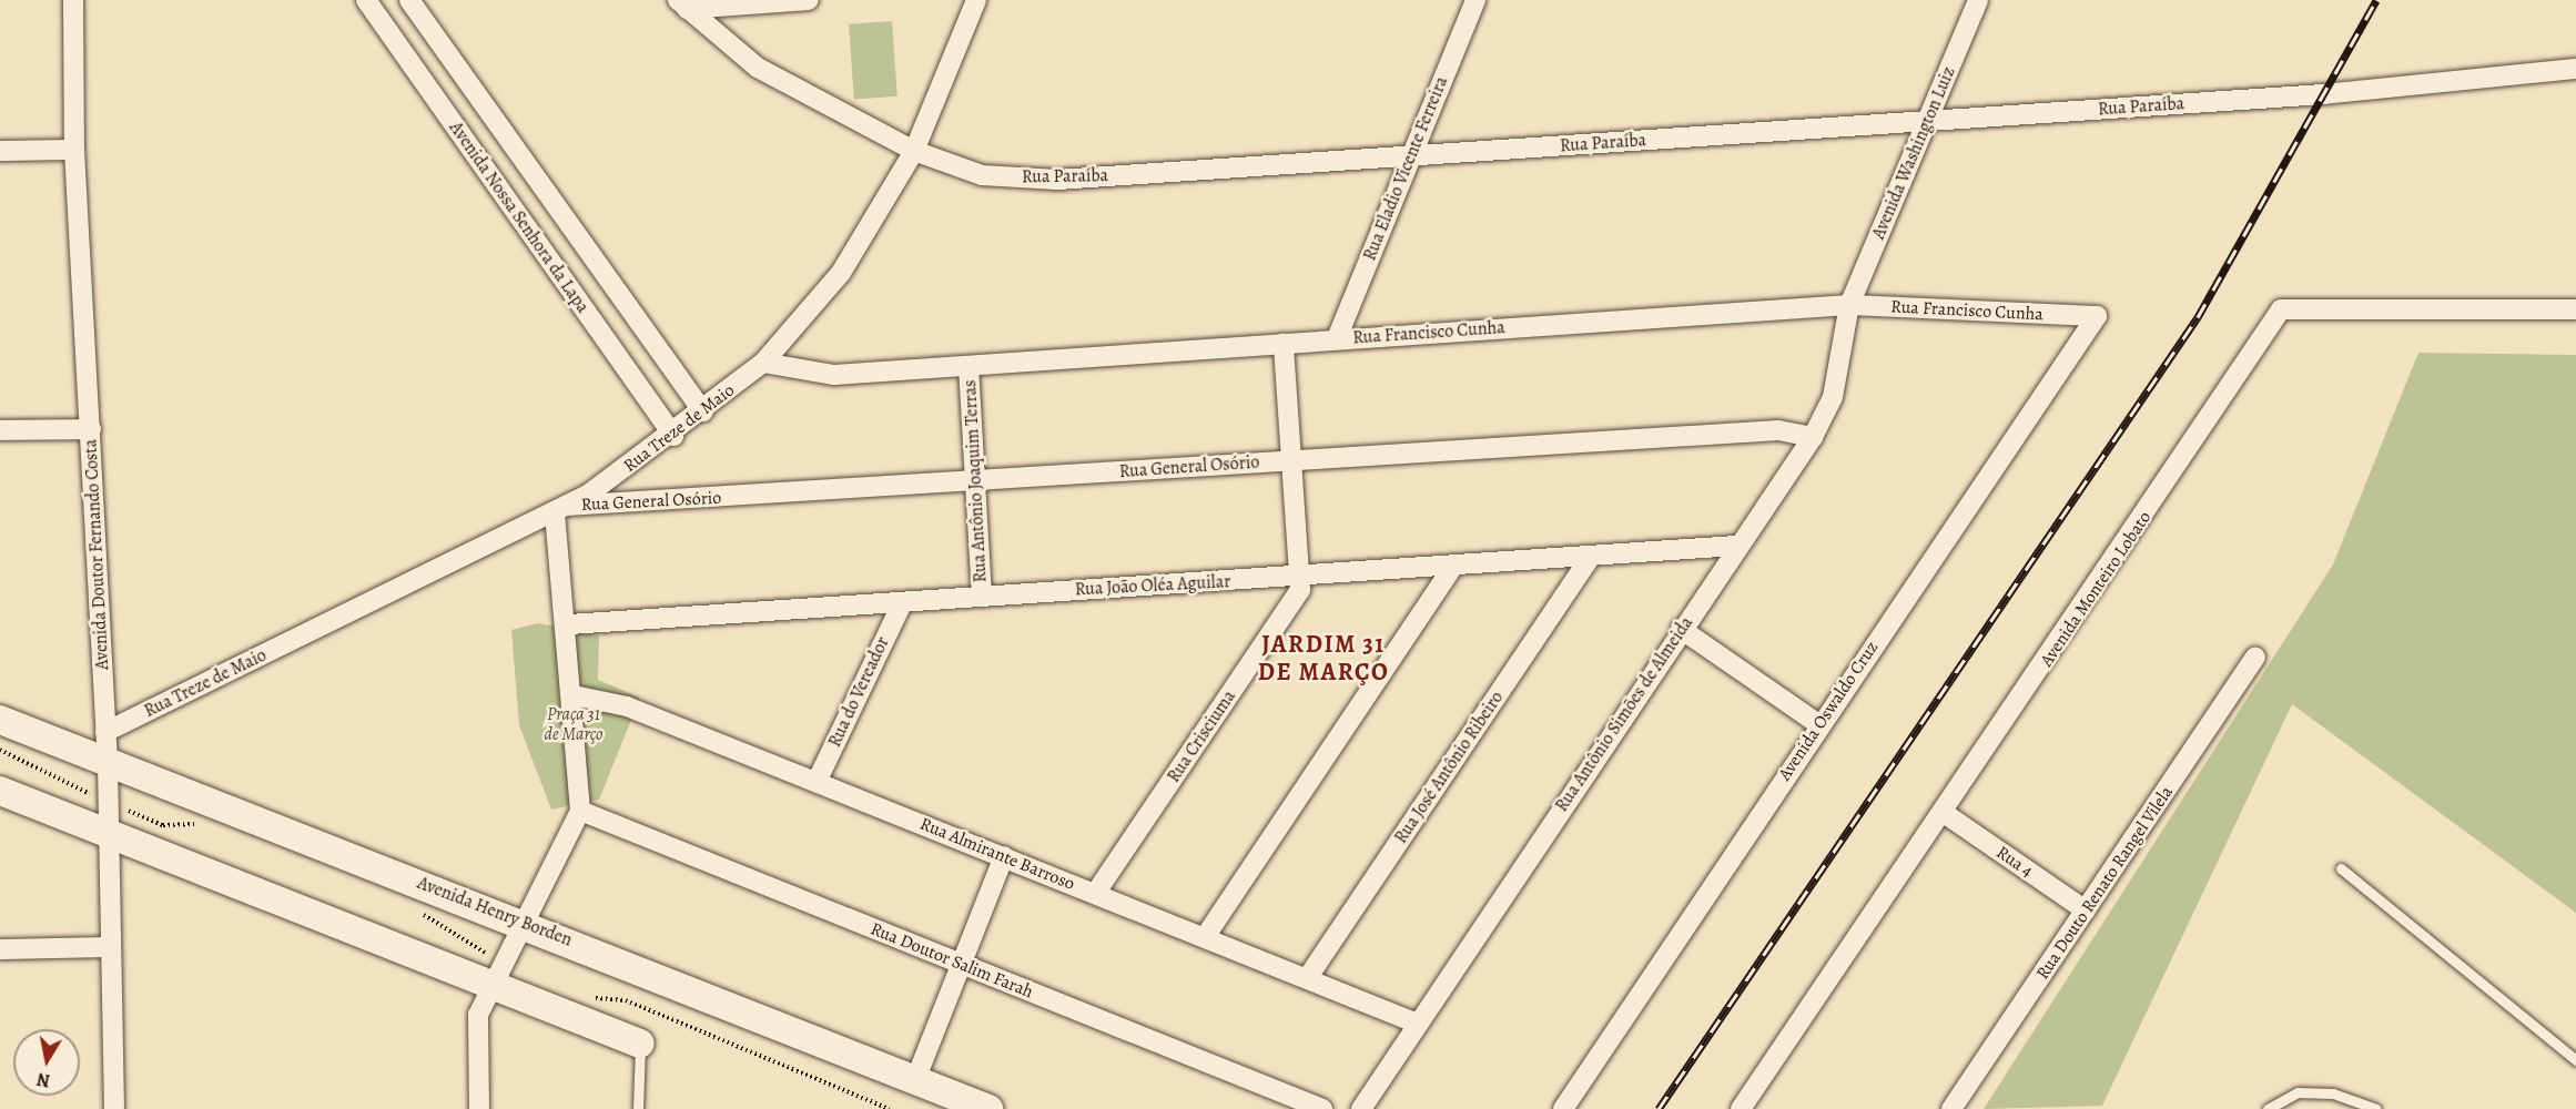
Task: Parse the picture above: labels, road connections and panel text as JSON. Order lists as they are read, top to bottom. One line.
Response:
{"streets":{"street":["Rua Paraíba","Avenida Washington Luiz","Rua Eladio Vicente Ferreira","Avenida Nossa Senhora da Lapa","Rua Francisco Cunha","Rua Treze de Maio","Rua General Osório","Rua Antônio Joaquim Terras","Avenida Doutor Fernando Costa","Rua João Oléa Aguilar","Avenida Monteiro Lobato","Rua do Vereador","Avenida Oswaldo Cruz","Rua Antônio Simões de Almeida","Rua Crisciuma","Rua José Antônio Ribeiro","Rua Almirante Barroso","Rua 4","Rua Douto Renato Rangel Vilela","Avenida Henry Borden","Rua Doutor Salim Farah"]},"crossings":[["Rua Paraíba","Avenida Washington Luiz"],["Rua Paraíba","Rua Eladio Vicente Ferreira"],["Rua Paraíba","Rua Treze de Maio"],["Avenida Washington Luiz","Rua Francisco Cunha"],["Avenida Washington Luiz","Rua Antônio Simões de Almeida"],["Rua Eladio Vicente Ferreira","Rua Francisco Cunha"],["Avenida Nossa Senhora da Lapa","Rua Treze de Maio"],["Rua Francisco Cunha","Rua Treze de Maio"],["Rua Francisco Cunha","Rua Antônio Joaquim Terras"],["Rua Francisco Cunha","Avenida Oswaldo Cruz"],["Rua Francisco Cunha","Rua Antônio Simões de Almeida"],["Rua Treze de Maio","Rua General Osório"],["Rua Treze de Maio","Avenida Doutor Fernando Costa"],["Rua General Osório","Rua Antônio Joaquim Terras"],["Rua General Osório","Rua Antônio Simões de Almeida"],["Rua Antônio Joaquim Terras","Rua João Oléa Aguilar"],["Avenida Doutor Fernando Costa","Avenida Henry Borden"],["Rua João Oléa Aguilar","Rua do Vereador"],["Rua João Oléa Aguilar","Rua Antônio Simões de Almeida"],["Rua João Oléa Aguilar","Rua Crisciuma"],["Rua João Oléa Aguilar","Rua José Antônio Ribeiro"],["Avenida Monteiro Lobato","Rua 4"],["Rua do Vereador","Rua Almirante Barroso"],["Rua Antônio Simões de Almeida","Rua Almirante Barroso"],["Rua Crisciuma","Rua Almirante Barroso"],["Rua José Antônio Ribeiro","Rua Almirante Barroso"],["Rua 4","Rua Douto Renato Rangel Vilela"]],"districts":["JARDIM 31 DE MARÇO"],"parks":["Praça 31 de Março"],"north":"bottom"}
